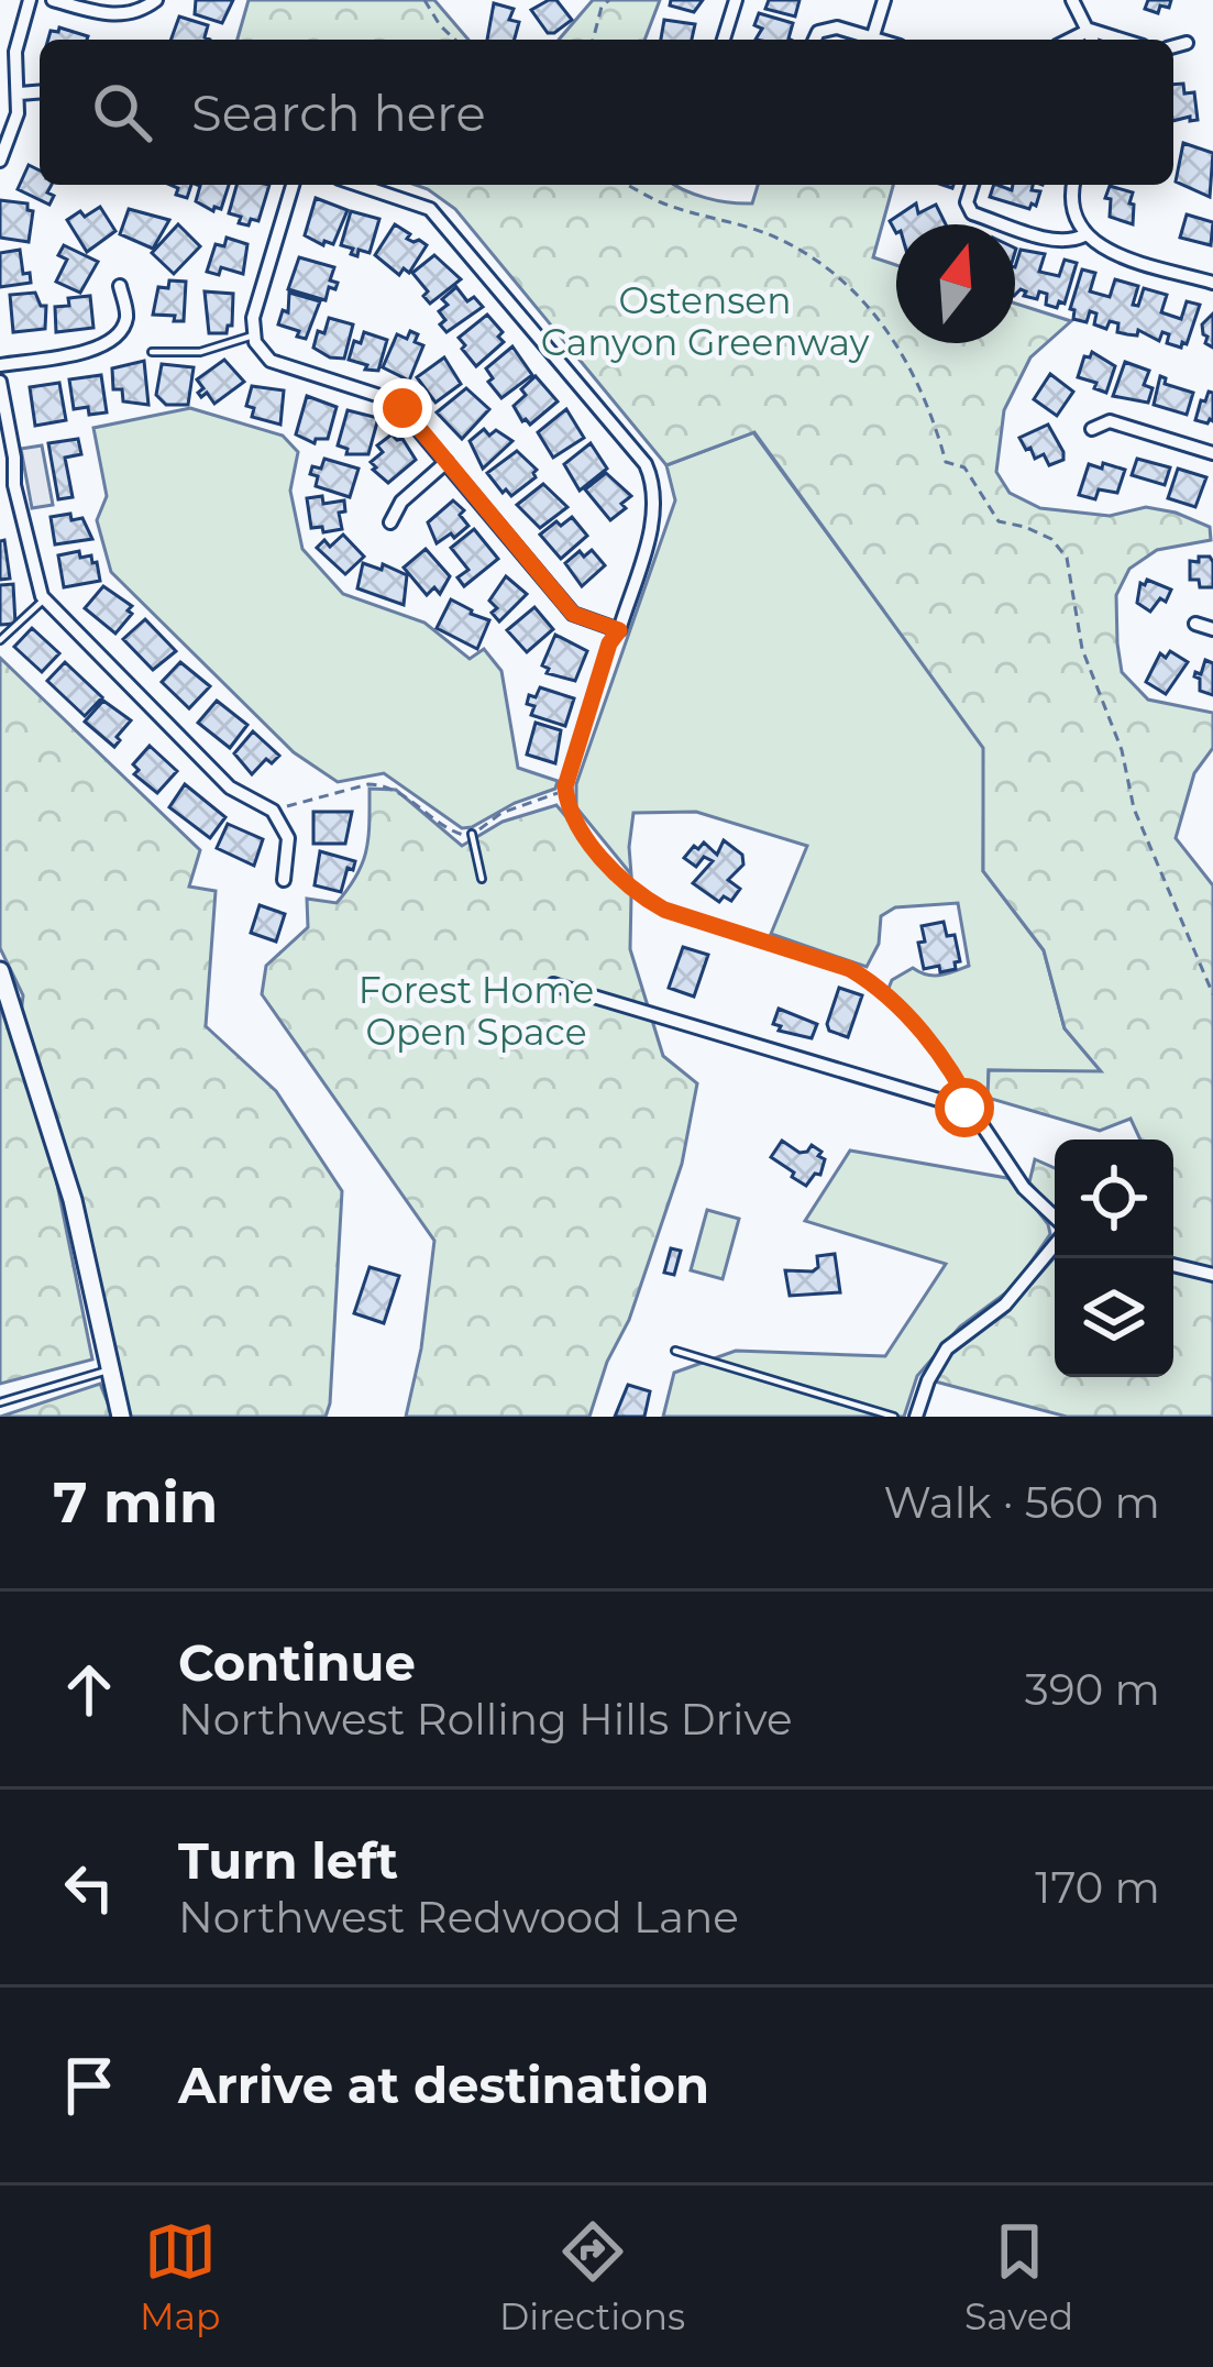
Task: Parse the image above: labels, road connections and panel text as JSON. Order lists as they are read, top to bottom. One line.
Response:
{"parks":["Ostensen Canyon Greenway","Forest Home Open Space"],"north":"top","page":{"search":"Search here","heading":["7 min","Walk · 560 m"],"list":[["Continue","Northwest Rolling Hills Drive","390 m"],["Turn left","Northwest Redwood Lane","170 m"],"Arrive at destination"],"nav":["Map","Directions","Saved"]}}
